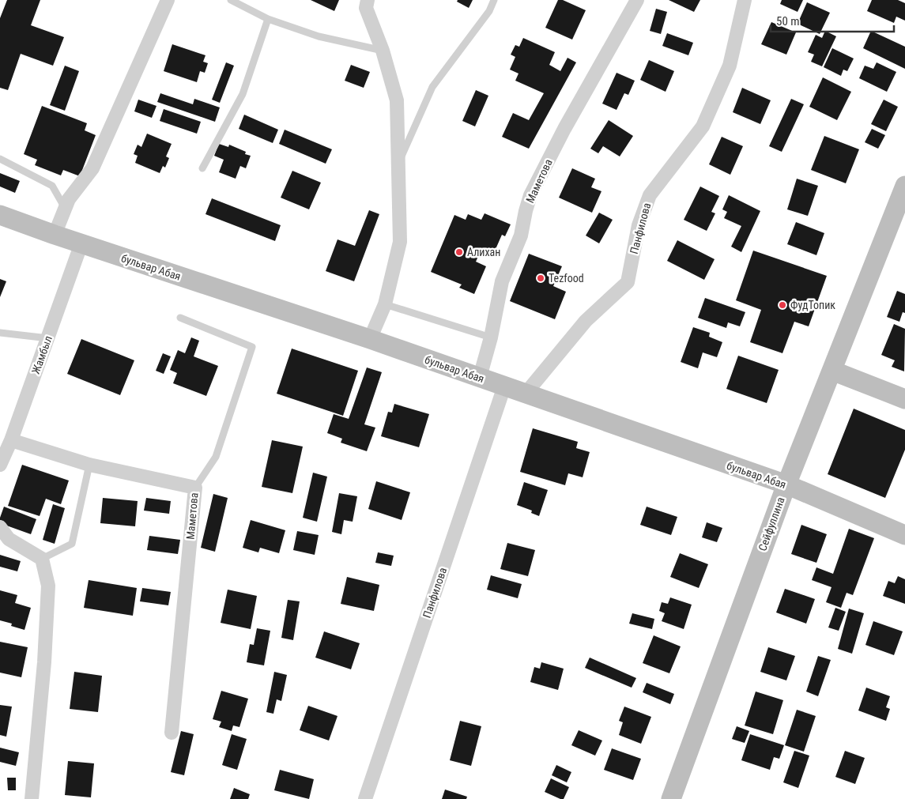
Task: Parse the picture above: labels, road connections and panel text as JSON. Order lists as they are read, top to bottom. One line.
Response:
{"streets":{"main road":["бульвар Абая","Сейфуллина"],"street":["Маметова","Панфилова","Жамбыл"]},"crossings":[["Маметова","бульвар Абая"],["Маметова","Жамбыл"],["Панфилова","бульвар Абая"],["бульвар Абая","Жамбыл"],["бульвар Абая","Сейфуллина"]],"places":["Алихан","Tezfood","ФудТопик"],"scale_bar":"50 m"}
